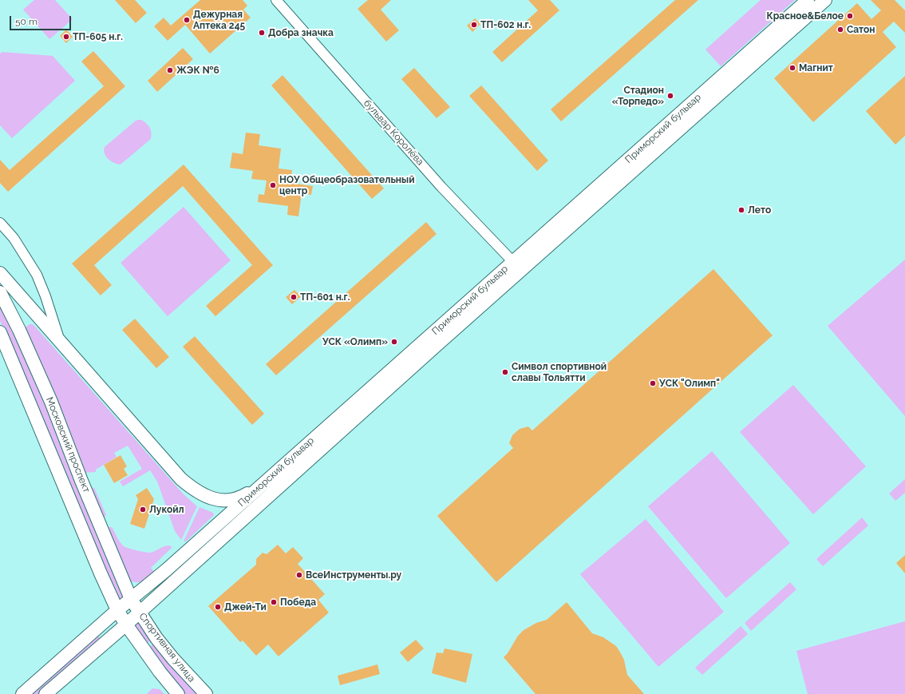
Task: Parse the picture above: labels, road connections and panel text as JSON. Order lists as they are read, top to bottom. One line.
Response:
{"streets":{"main road":["Приморский бульвар","Московский проспект","Спортивная улица"],"street":["бульвар Королёва"]},"crossings":[["Приморский бульвар","бульвар Королёва"],["Приморский бульвар","Московский проспект"],["Приморский бульвар","Спортивная улица"],["Московский проспект","Спортивная улица"]],"places":["Красное&Белое","Дежурная Аптека 245","ТП-602 н.г.","Сатон","Добра значка","ТП-605 н.г.","Магнит","ЖЭК №6","Стадион «Торпедо»","НОУ Общеобразовательный центр","Лето","ТП-601 н.г.","УСК «Олимп»","Символ спортивной славы Тольятти","УСК \"Олимп\"","Лукойл","ВсеИнструменты.ру","Победа","Джей-Ти"],"scale_bar":"50 m"}
